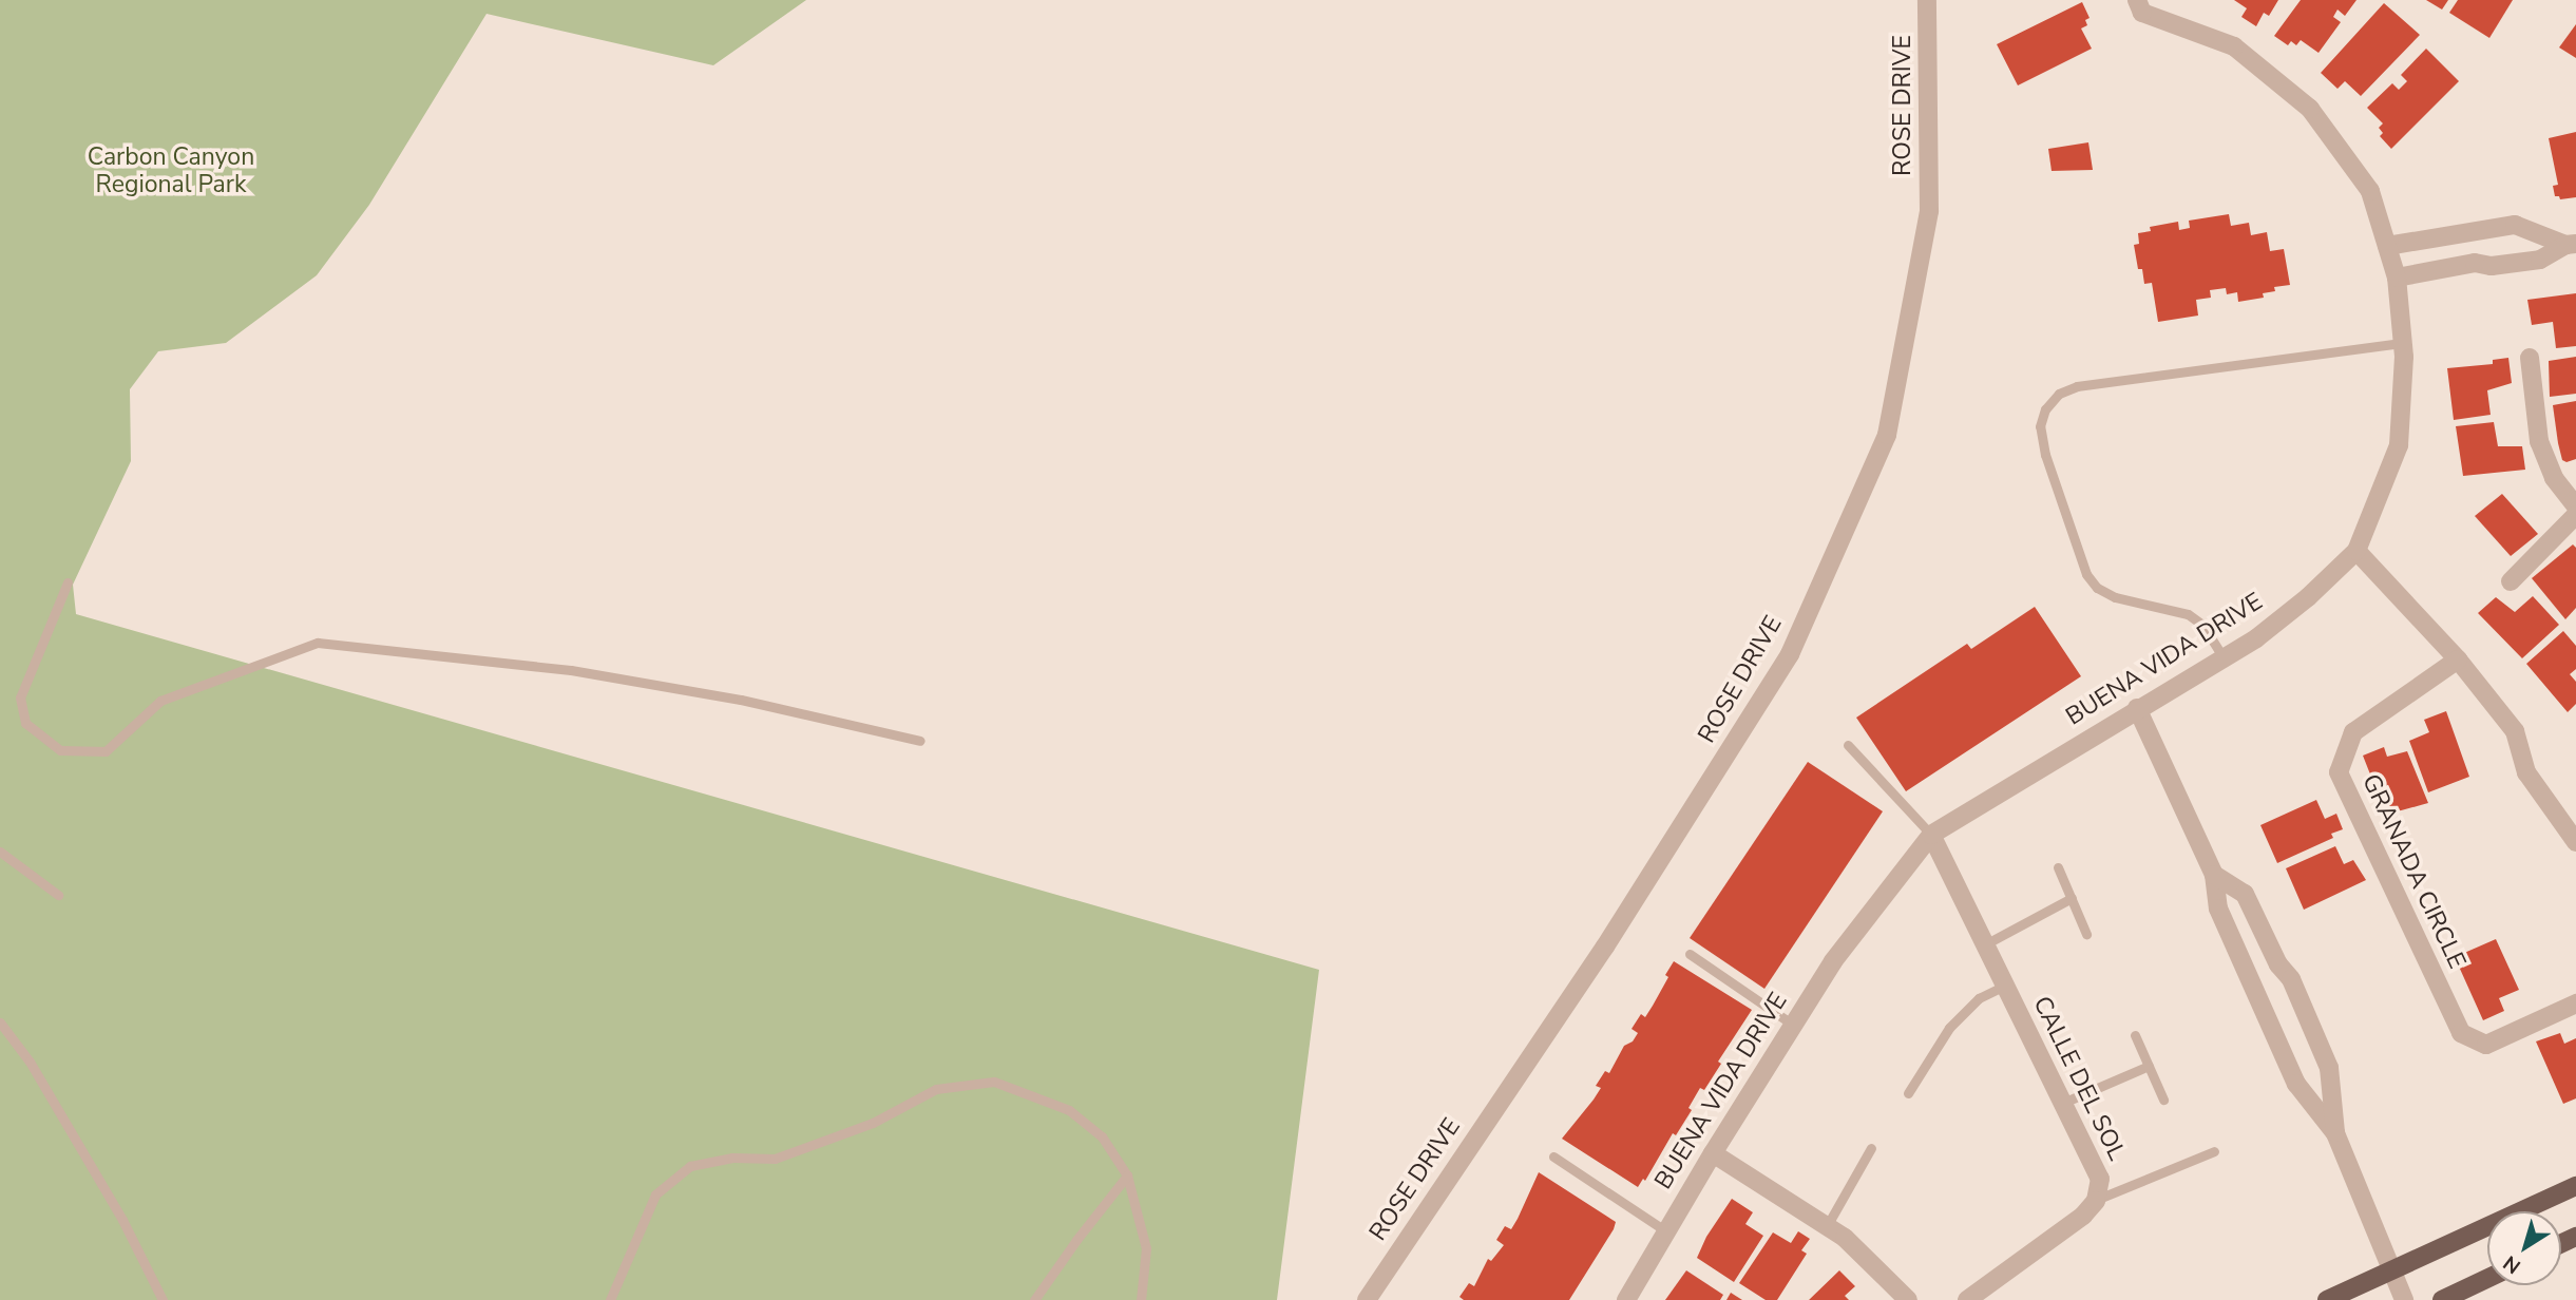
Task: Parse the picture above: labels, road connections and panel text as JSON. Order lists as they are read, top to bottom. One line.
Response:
{"streets":{"street":["ROSE DRIVE","BUENA VIDA DRIVE","GRANADA CIRCLE","CALLE DEL SOL"]},"crossings":[["BUENA VIDA DRIVE","CALLE DEL SOL"]],"parks":["Carbon Canyon Regional Park"],"north":"bottom left"}
